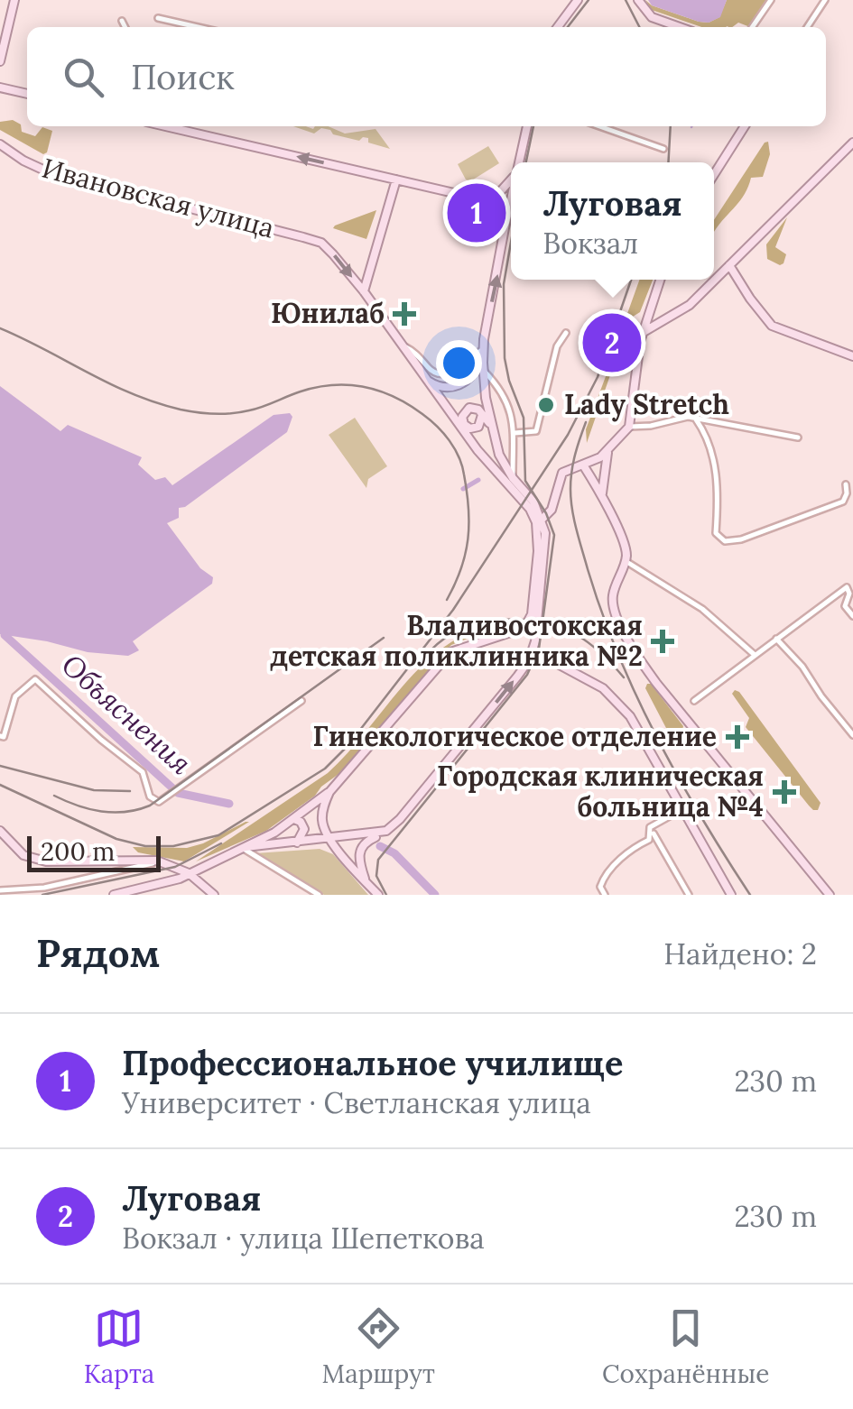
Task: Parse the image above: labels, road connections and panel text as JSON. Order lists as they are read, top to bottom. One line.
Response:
{"streets":{"main road":["Ивановская улица"]},"one_way":["Ивановская улица"],"water":["Объяснения"],"places":{"health":["Юнилаб","Владивостокская детская поликлинника №2","Гинекологическое отделение","Городская клиническая больница №4"],"other":["Lady Stretch"]},"scale_bar":"200 m","page":{"search":"Поиск","popup":["Луговая","Вокзал"],"pins":["1","2"],"scale":"200 m","heading":["Рядом","Найдено: 2"],"list":[{"mark":"1","name":"Профессиональное училище","note":"Университет · Светланская улица","value":"230 m"},{"mark":"2","name":"Луговая","note":"Вокзал · улица Шепеткова","value":"230 m"}],"nav":["Карта","Маршрут","Сохранённые"]}}
